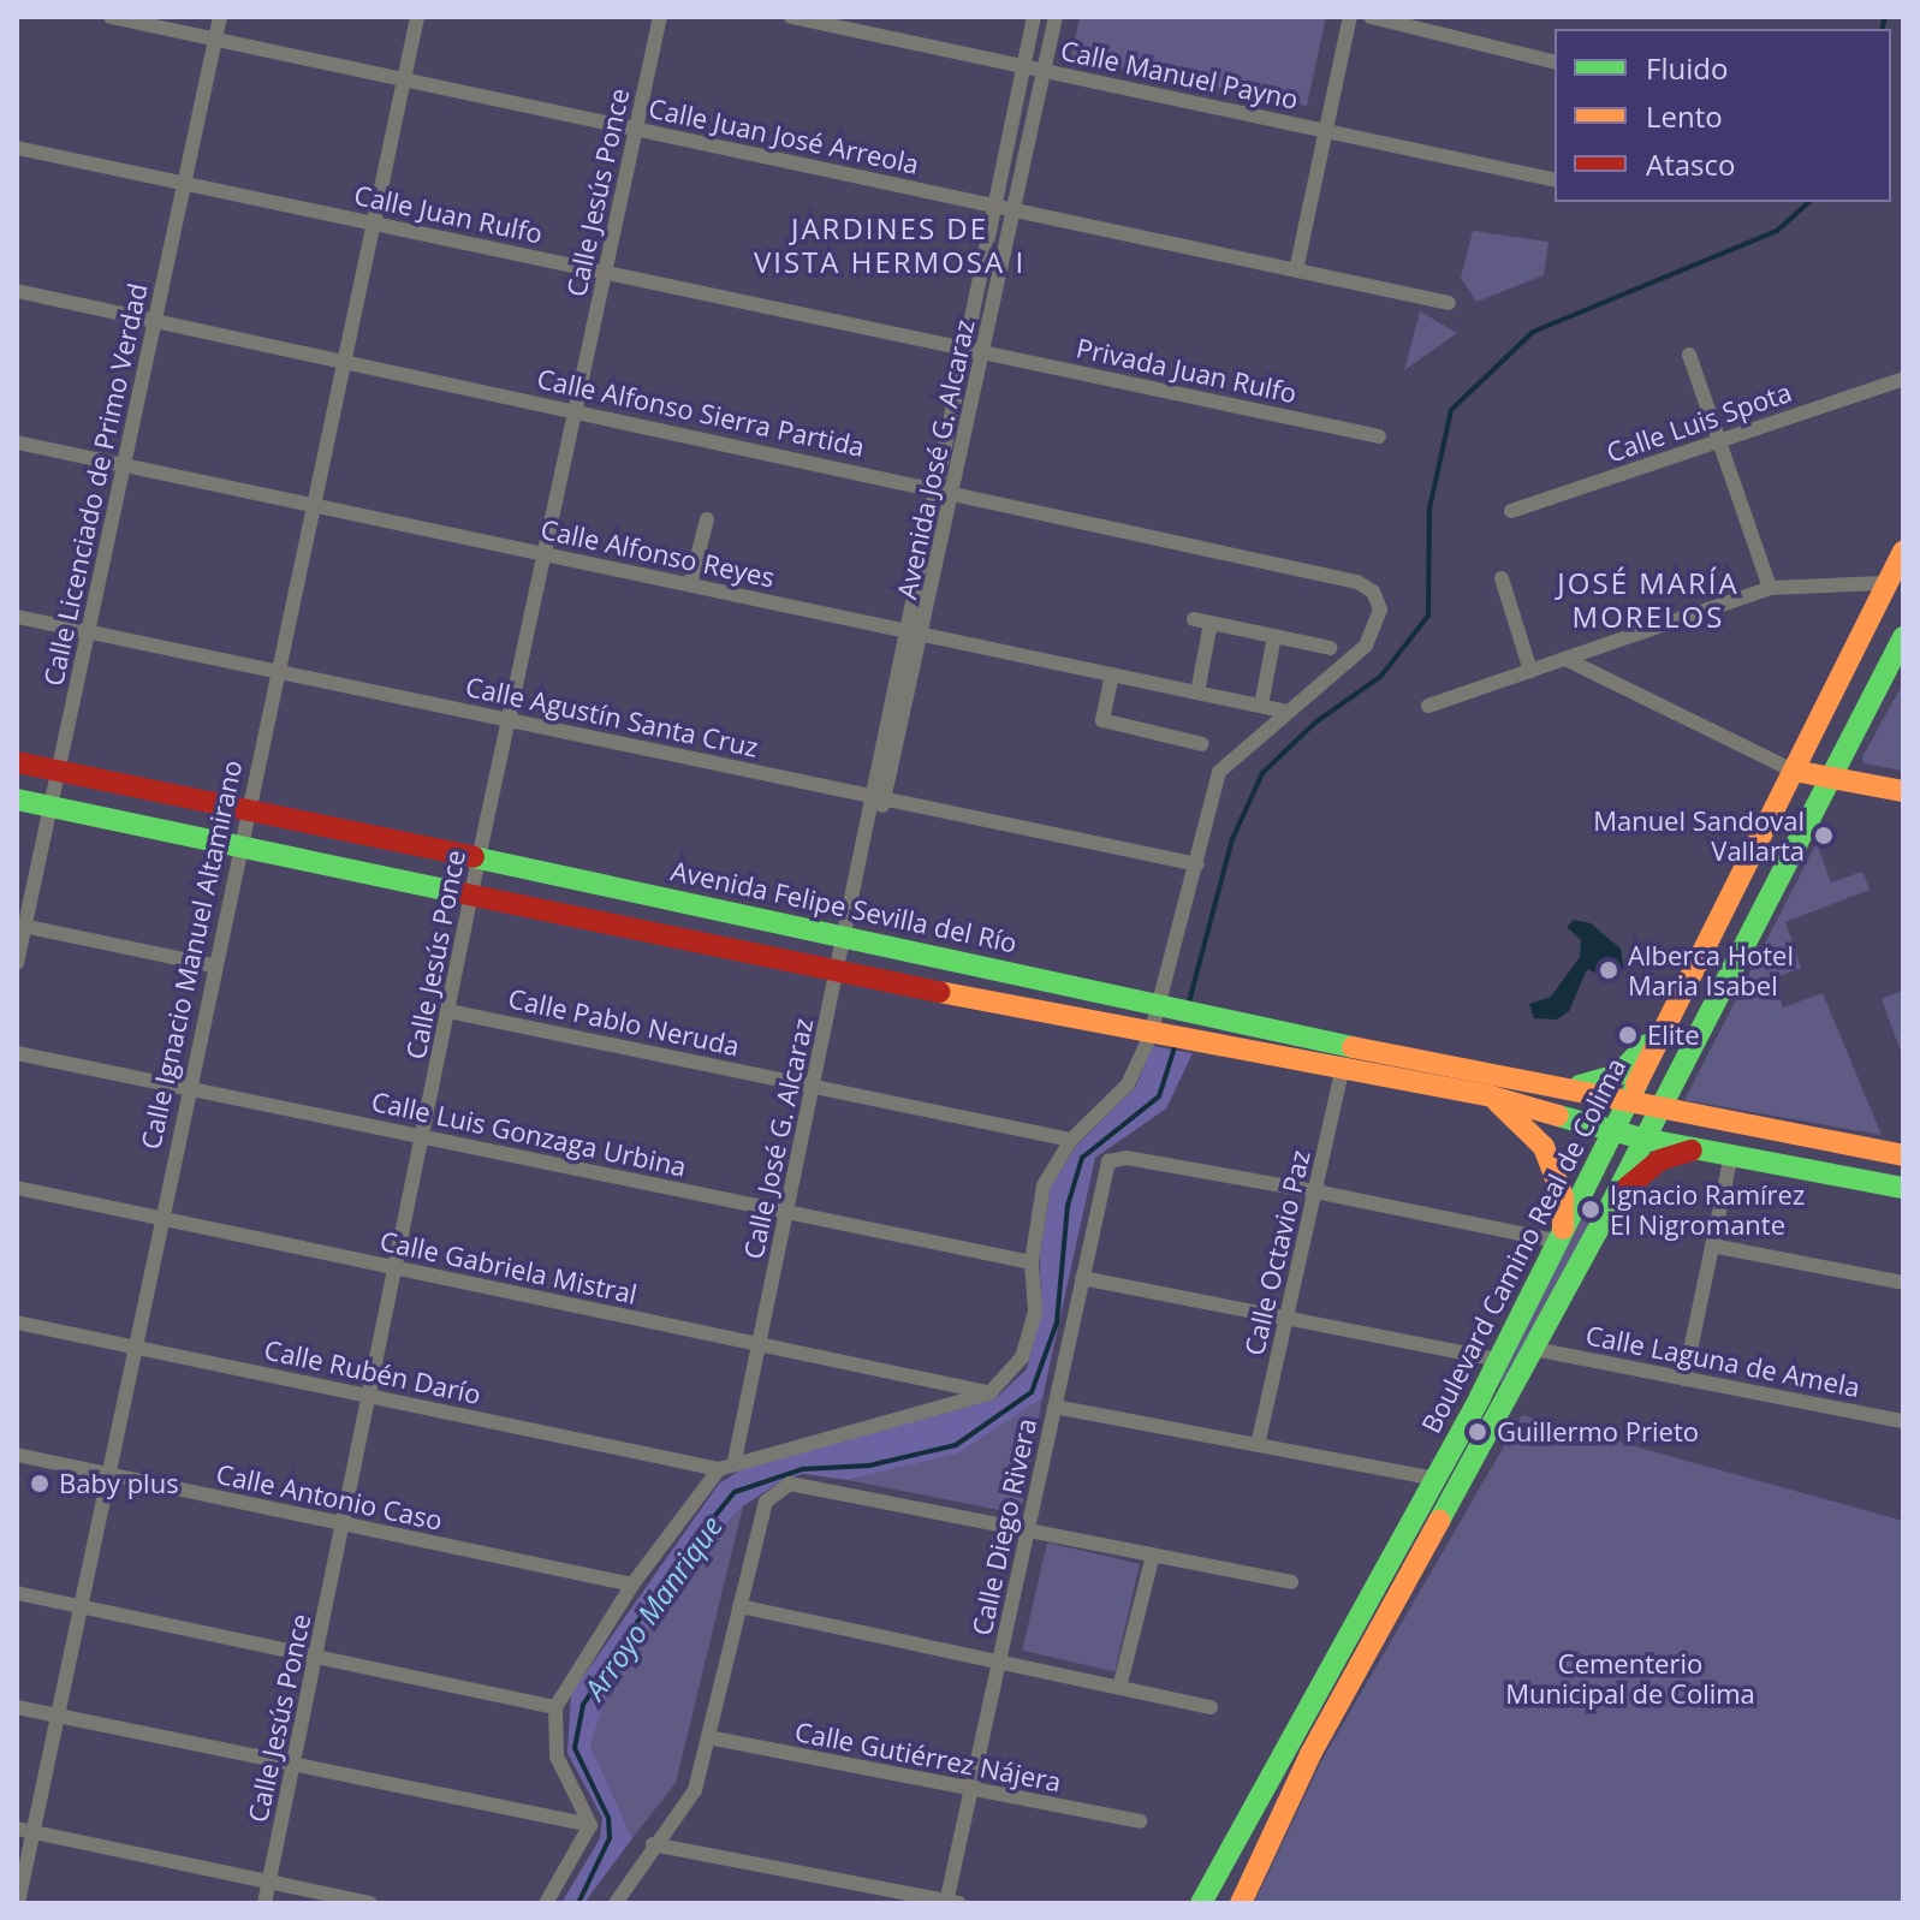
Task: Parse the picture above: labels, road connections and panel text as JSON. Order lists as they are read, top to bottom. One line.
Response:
{"streets":{"main road":["Avenida Felipe Sevilla del Río","Boulevard Camino Real de Colima"],"street":["Calle Manuel Payno","Calle Juan José Arreola","Calle Jesús Ponce","Calle Juan Rulfo","Privada Juan Rulfo","Calle Alfonso Sierra Partida","Calle Luis Spota","Avenida José G. Alcaraz","Calle Licenciado de Primo Verdad","Calle Alfonso Reyes","Calle Agustín Santa Cruz","Calle Ignacio Manuel Altamirano","Calle Pablo Neruda","Calle Luis Gonzaga Urbina","Calle José G. Alcaraz","Calle Octavio Paz","Calle Gabriela Mistral","Calle Laguna de Amela","Calle Rubén Darío","Calle Antonio Caso","Calle Diego Rivera","Calle Gutiérrez Nájera"]},"crossings":[["Calle Manuel Payno","Avenida José G. Alcaraz"],["Calle Juan José Arreola","Calle Jesús Ponce"],["Calle Juan José Arreola","Avenida José G. Alcaraz"],["Calle Juan José Arreola","Calle Licenciado de Primo Verdad"],["Calle Juan José Arreola","Calle Ignacio Manuel Altamirano"],["Calle Jesús Ponce","Calle Juan Rulfo"],["Calle Jesús Ponce","Calle Alfonso Sierra Partida"],["Calle Jesús Ponce","Calle Alfonso Reyes"],["Calle Jesús Ponce","Calle Agustín Santa Cruz"],["Calle Jesús Ponce","Avenida Felipe Sevilla del Río"],["Calle Jesús Ponce","Calle Pablo Neruda"],["Calle Jesús Ponce","Calle Luis Gonzaga Urbina"],["Calle Jesús Ponce","Calle Gabriela Mistral"],["Calle Jesús Ponce","Calle Rubén Darío"],["Calle Jesús Ponce","Calle Antonio Caso"],["Calle Juan Rulfo","Privada Juan Rulfo"],["Calle Juan Rulfo","Avenida José G. Alcaraz"],["Calle Juan Rulfo","Calle Licenciado de Primo Verdad"],["Calle Juan Rulfo","Calle Ignacio Manuel Altamirano"],["Privada Juan Rulfo","Avenida José G. Alcaraz"],["Calle Alfonso Sierra Partida","Avenida José G. Alcaraz"],["Calle Alfonso Sierra Partida","Calle Licenciado de Primo Verdad"],["Calle Alfonso Sierra Partida","Calle Alfonso Reyes"],["Calle Alfonso Sierra Partida","Calle Ignacio Manuel Altamirano"],["Avenida José G. Alcaraz","Calle Alfonso Reyes"],["Avenida José G. Alcaraz","Calle Agustín Santa Cruz"],["Avenida José G. Alcaraz","Calle José G. Alcaraz"],["Calle Licenciado de Primo Verdad","Calle Alfonso Reyes"],["Calle Licenciado de Primo Verdad","Calle Agustín Santa Cruz"],["Calle Licenciado de Primo Verdad","Avenida Felipe Sevilla del Río"],["Calle Alfonso Reyes","Calle Ignacio Manuel Altamirano"],["Calle Agustín Santa Cruz","Calle Ignacio Manuel Altamirano"],["Calle Agustín Santa Cruz","Calle José G. Alcaraz"],["Avenida Felipe Sevilla del Río","Calle Ignacio Manuel Altamirano"],["Avenida Felipe Sevilla del Río","Calle José G. Alcaraz"],["Avenida Felipe Sevilla del Río","Boulevard Camino Real de Colima"],["Calle Ignacio Manuel Altamirano","Calle Luis Gonzaga Urbina"],["Calle Ignacio Manuel Altamirano","Calle Gabriela Mistral"],["Calle Ignacio Manuel Altamirano","Calle Rubén Darío"],["Calle Ignacio Manuel Altamirano","Calle Antonio Caso"],["Calle Pablo Neruda","Calle José G. Alcaraz"],["Calle Luis Gonzaga Urbina","Calle José G. Alcaraz"],["Calle José G. Alcaraz","Calle Gabriela Mistral"],["Boulevard Camino Real de Colima","Calle Laguna de Amela"],["Calle Octavio Paz","Calle Diego Rivera"],["Calle Diego Rivera","Calle Gutiérrez Nájera"]],"districts":["JARDINES DE VISTA HERMOSA I","JOSÉ MARÍA MORELOS"],"water":["Arroyo Manrique"],"parks":["Cementerio Municipal de Colima"],"places":["Manuel Sandoval Vallarta","Alberca Hotel Maria Isabel","Elite","Ignacio Ramírez El Nigromante","Guillermo Prieto","Baby plus"],"legend":["Fluido","Lento","Atasco"]}
